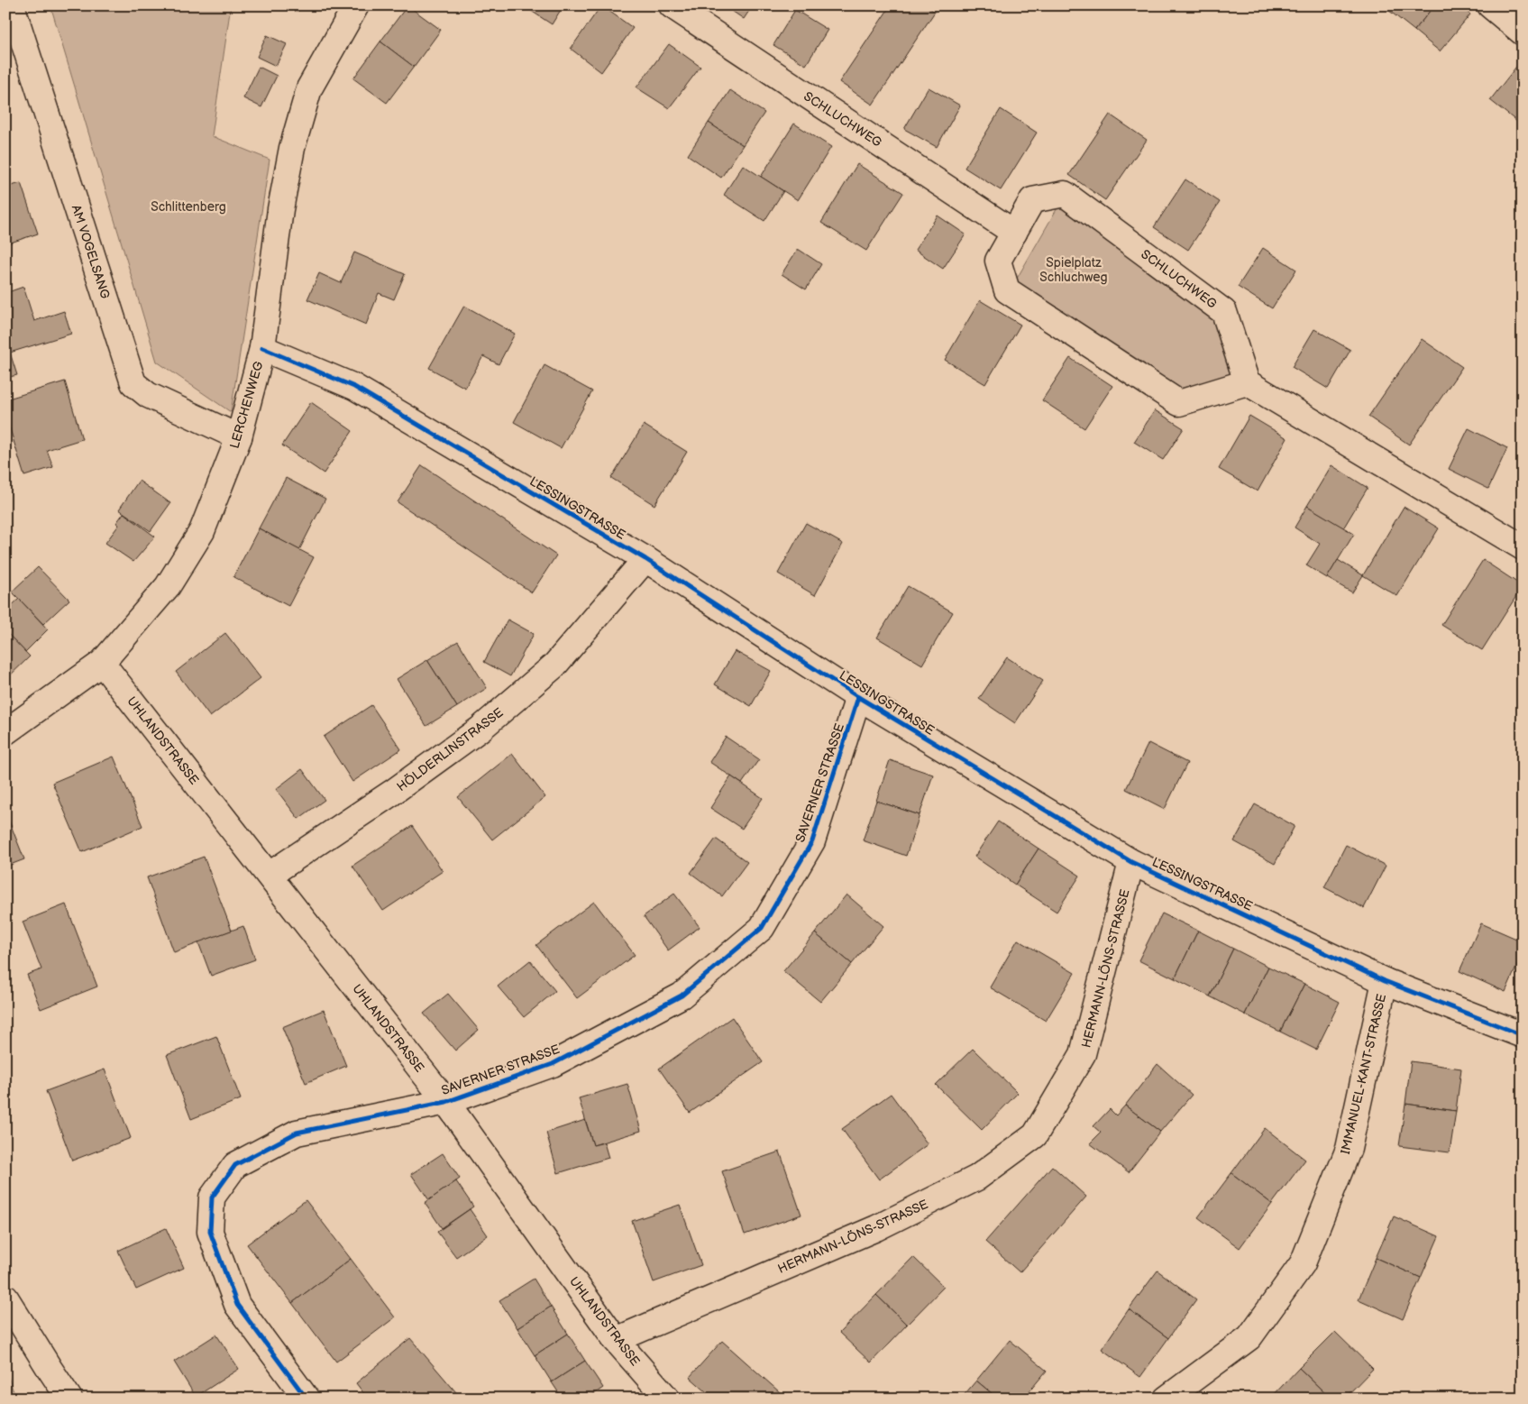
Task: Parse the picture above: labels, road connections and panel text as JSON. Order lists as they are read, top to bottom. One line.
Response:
{"streets":{"street":["SCHLUCHWEG","AM VOGELSANG","LERCHENWEG","LESSINGSTRASSE","UHLANDSTRASSE","HÖLDERLINSTRASSE","SAVERNER STRASSE","HERMANN-LÖNS-STRASSE","IMMANUEL-KANT-STRASSE"]},"crossings":[["AM VOGELSANG","LERCHENWEG"],["LERCHENWEG","LESSINGSTRASSE"],["LERCHENWEG","UHLANDSTRASSE"],["LESSINGSTRASSE","HÖLDERLINSTRASSE"],["LESSINGSTRASSE","SAVERNER STRASSE"],["LESSINGSTRASSE","HERMANN-LÖNS-STRASSE"],["LESSINGSTRASSE","IMMANUEL-KANT-STRASSE"],["UHLANDSTRASSE","HÖLDERLINSTRASSE"],["UHLANDSTRASSE","SAVERNER STRASSE"],["UHLANDSTRASSE","HERMANN-LÖNS-STRASSE"]],"parks":["Schlittenberg","Spielplatz Schluchweg"]}
